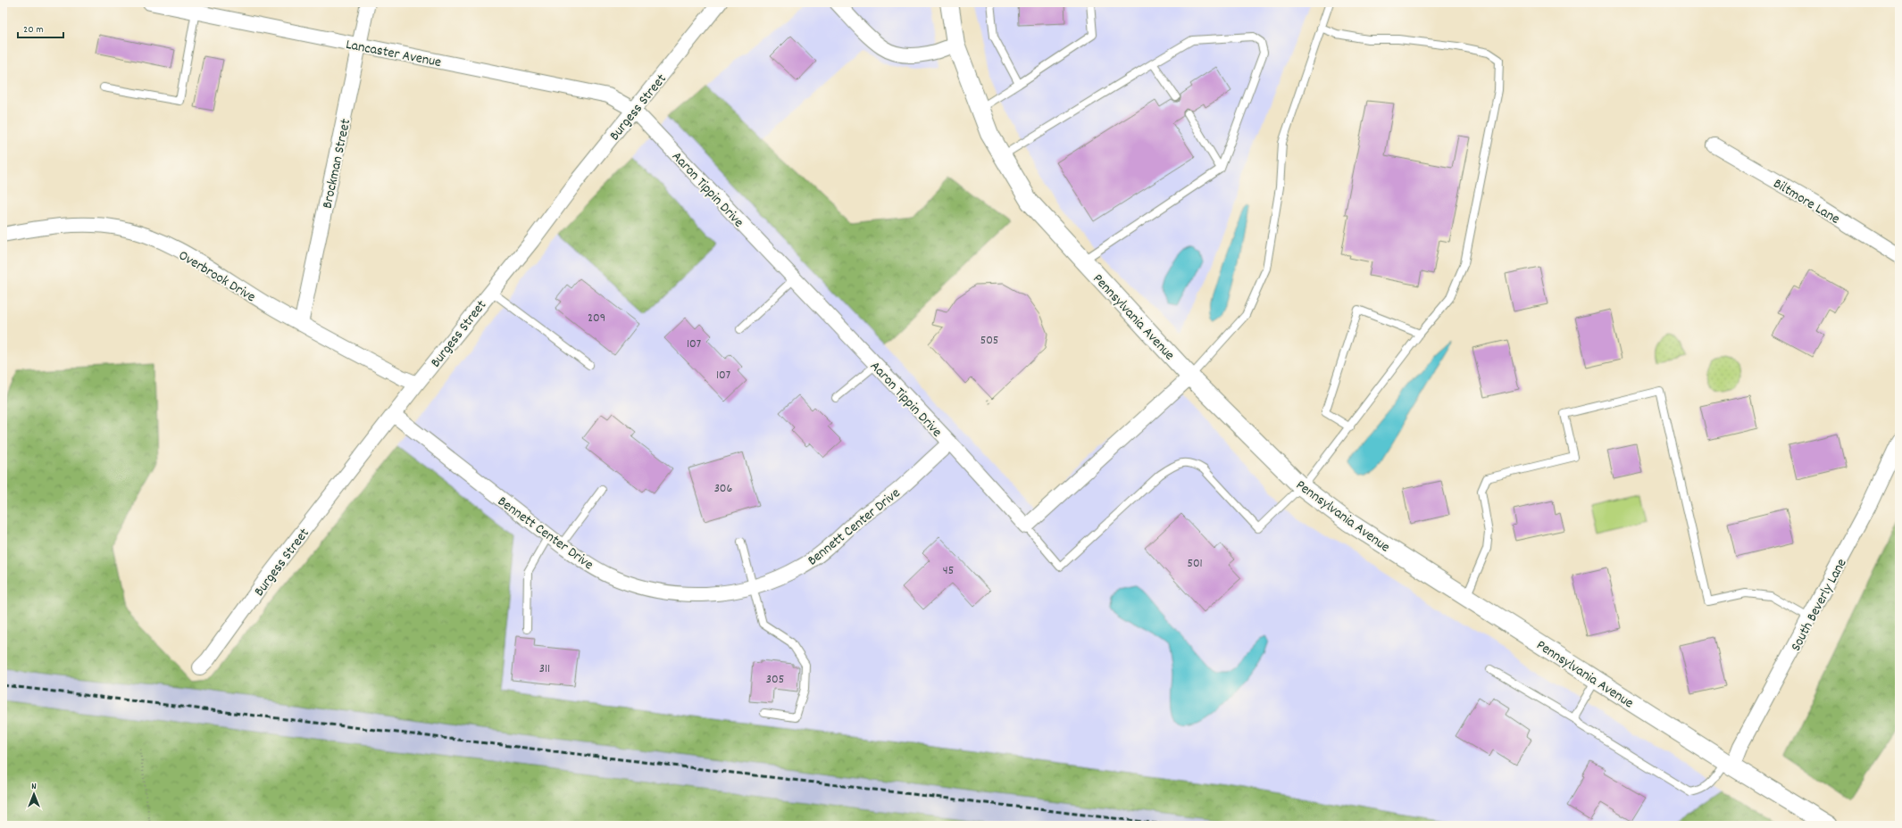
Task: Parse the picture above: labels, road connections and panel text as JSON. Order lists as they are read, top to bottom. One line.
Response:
{"streets":{"street":["Lancaster Avenue","Burgess Street","Brockman Street","Aaron Tippin Drive","Biltmore Lane","Overbrook Drive","Pennsylvania Avenue","Bennett Center Drive","South Beverly Lane"]},"crossings":[["Lancaster Avenue","Burgess Street"],["Lancaster Avenue","Brockman Street"],["Lancaster Avenue","Aaron Tippin Drive"],["Burgess Street","Aaron Tippin Drive"],["Burgess Street","Overbrook Drive"],["Burgess Street","Bennett Center Drive"],["Brockman Street","Overbrook Drive"],["Aaron Tippin Drive","Bennett Center Drive"],["Pennsylvania Avenue","South Beverly Lane"]],"house_numbers":["209","505","107","107","306","501","45","311","305"],"scale_bar":"20 m","north":"top"}
